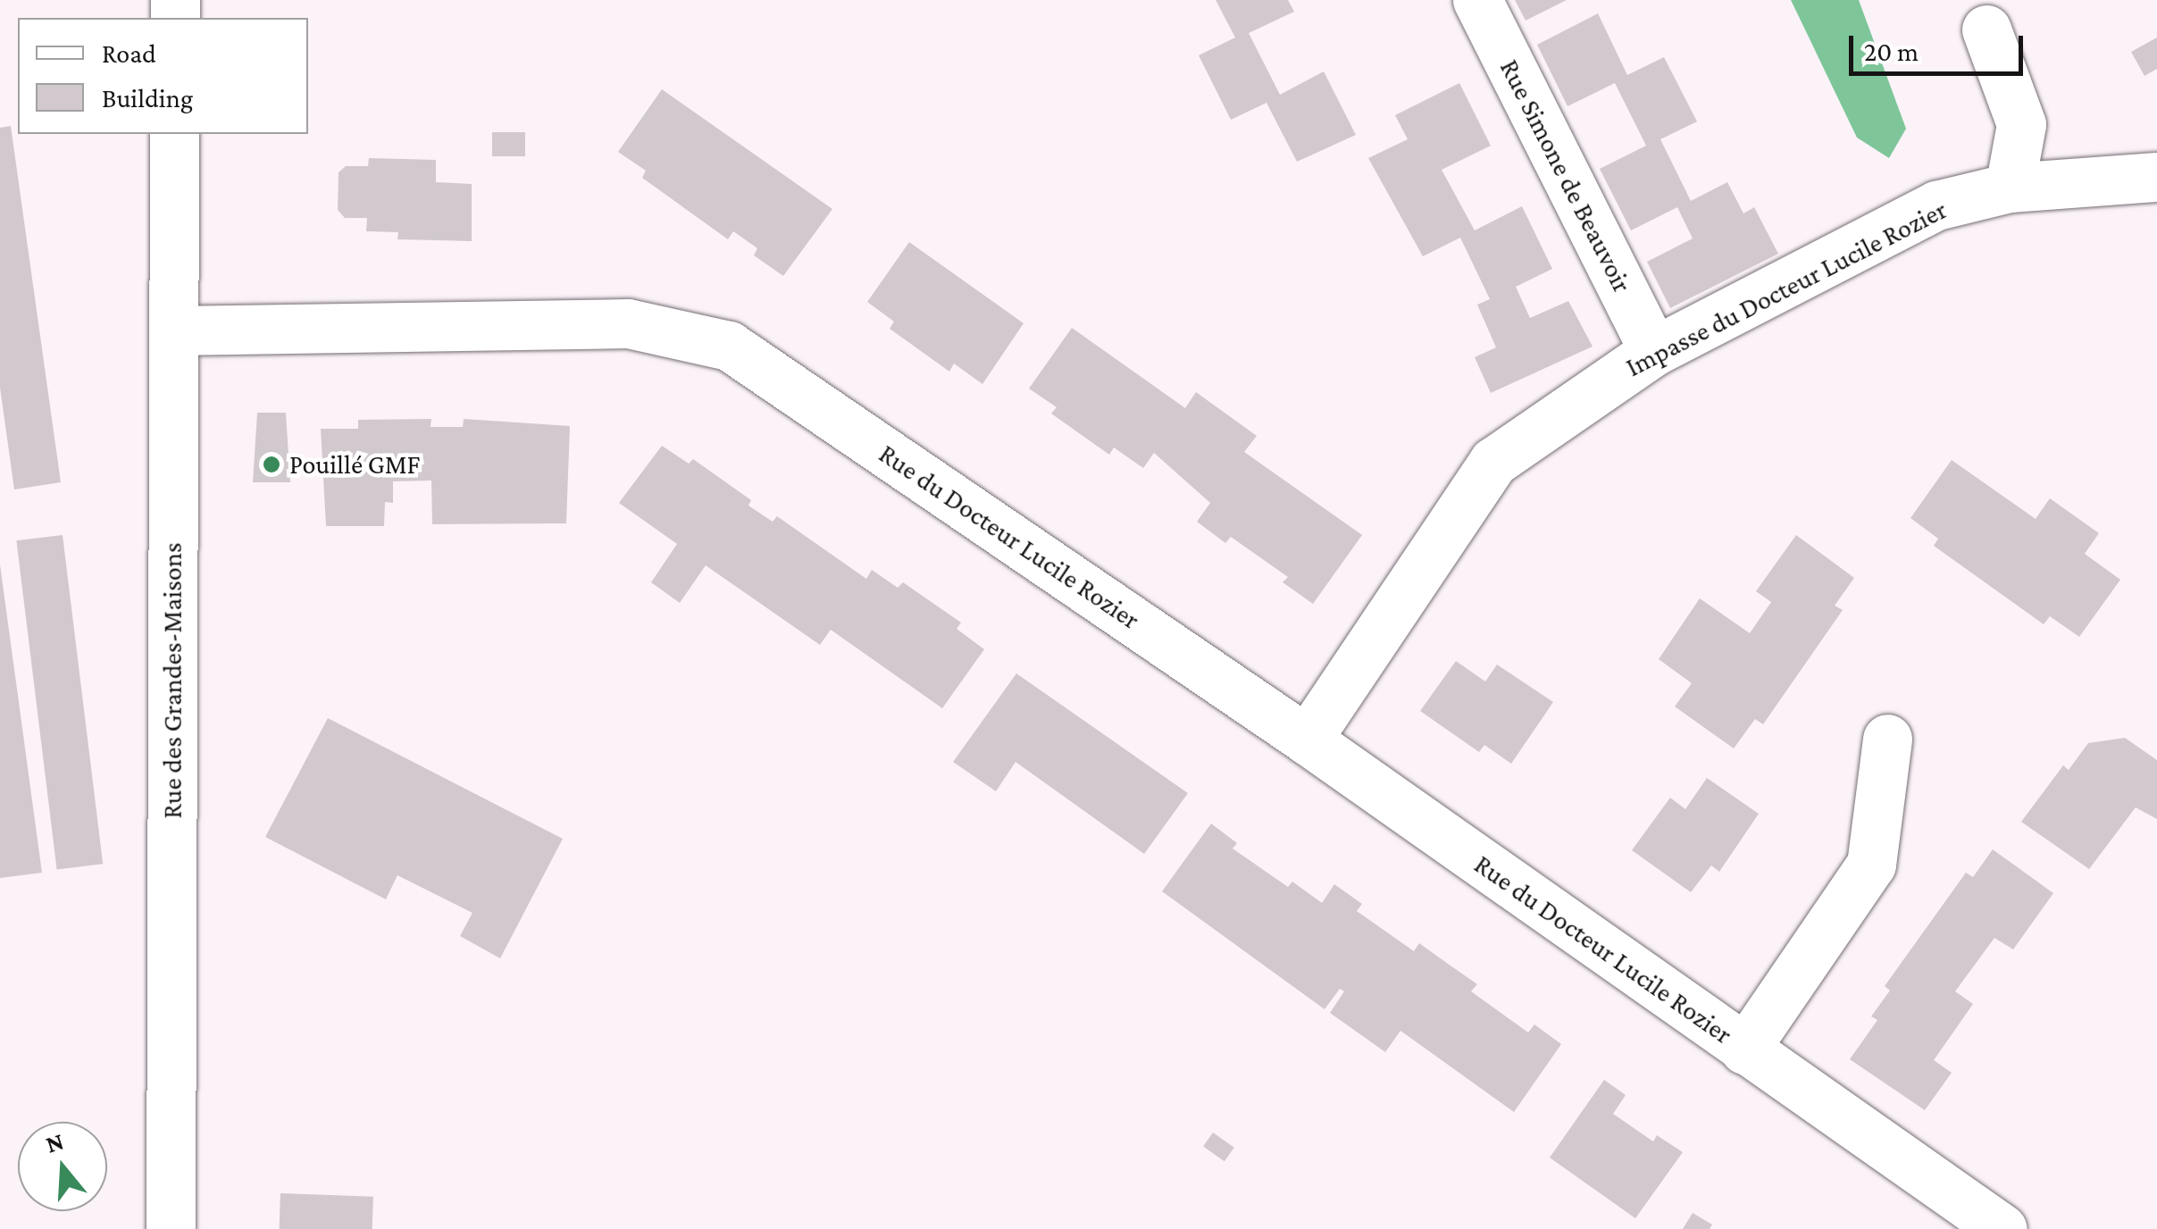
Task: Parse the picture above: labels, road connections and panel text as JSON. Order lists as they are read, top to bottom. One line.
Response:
{"streets":{"street":["Rue Simone de Beauvoir","Impasse du Docteur Lucile Rozier","Rue du Docteur Lucile Rozier","Rue des Grandes-Maisons"]},"crossings":[["Rue Simone de Beauvoir","Impasse du Docteur Lucile Rozier"],["Impasse du Docteur Lucile Rozier","Rue du Docteur Lucile Rozier"],["Rue du Docteur Lucile Rozier","Rue des Grandes-Maisons"]],"places":["Pouillé GMF"],"legend":["Road","Building"],"scale_bar":"20 m","north":"top"}
